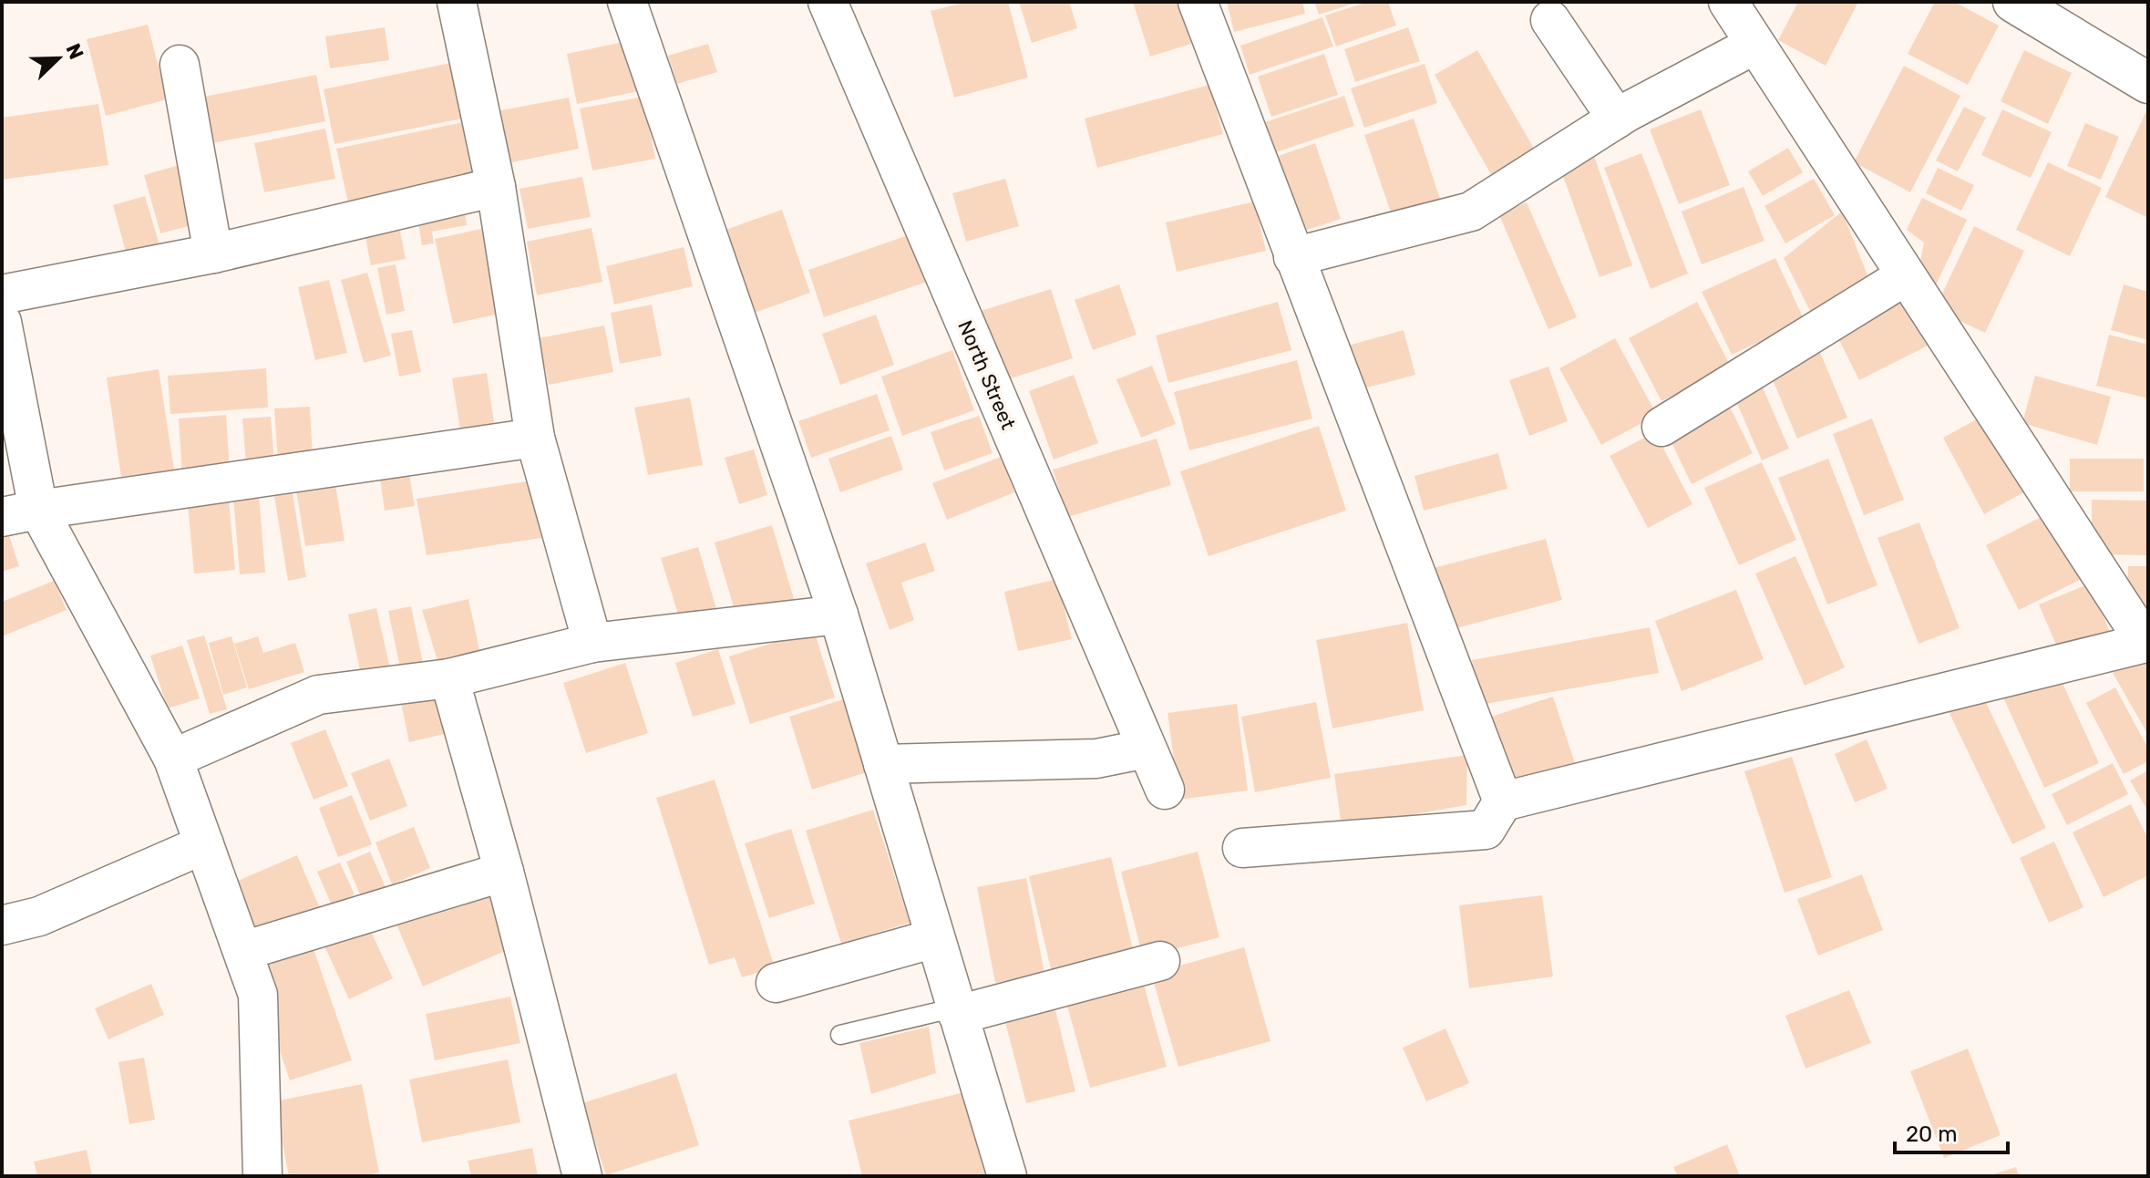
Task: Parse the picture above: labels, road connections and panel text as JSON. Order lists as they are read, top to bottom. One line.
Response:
{"streets":{"street":["North Street"]},"scale_bar":"20 m","north":"top right"}
